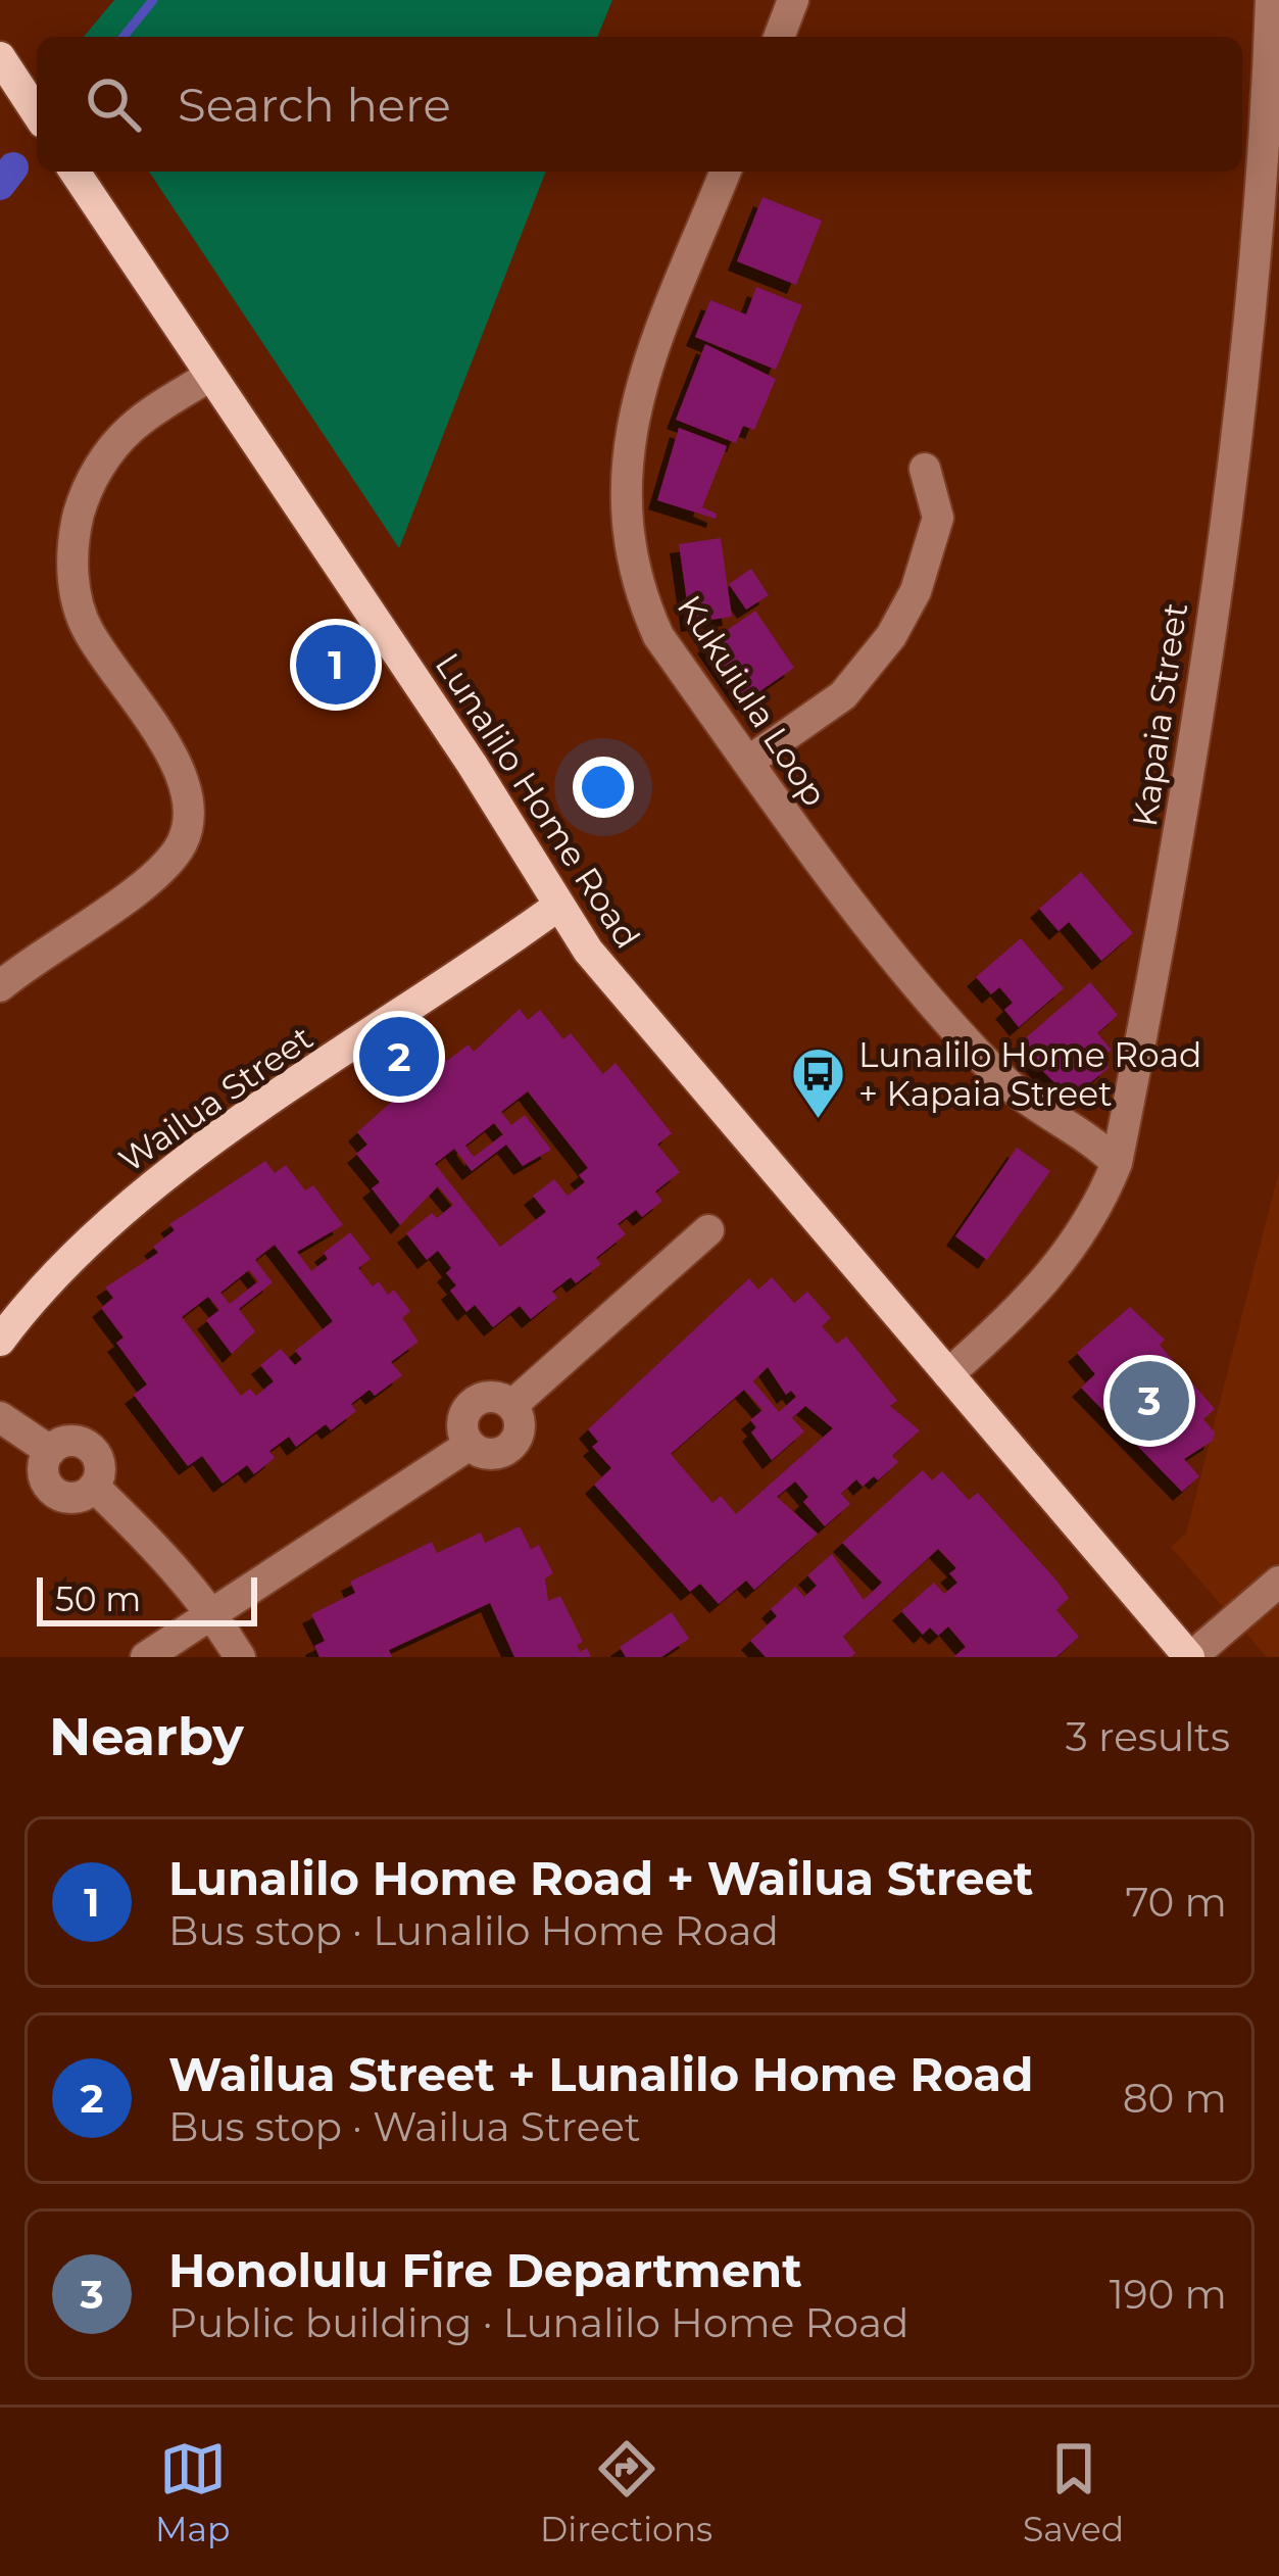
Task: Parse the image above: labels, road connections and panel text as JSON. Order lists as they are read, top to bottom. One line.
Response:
{"streets":{"main road":["Lunalilo Home Road","Wailua Street"],"street":["Kukuiula Loop","Kapaia Street"]},"crossings":[["Kukuiula Loop","Kapaia Street"],["Kapaia Street","Lunalilo Home Road"],["Lunalilo Home Road","Wailua Street"]],"places":{"bus stop":["Lunalilo Home Road + Kapaia Street"]},"scale_bar":"50 m","page":{"search":"Search here","pins":["1","2","3"],"scale":"50 m","heading":["Nearby","3 results"],"list":[{"mark":"1","name":"Lunalilo Home Road + Wailua Street","note":"Bus stop · Lunalilo Home Road","value":"70 m"},{"mark":"2","name":"Wailua Street + Lunalilo Home Road","note":"Bus stop · Wailua Street","value":"80 m"},{"mark":"3","name":"Honolulu Fire Department","note":"Public building · Lunalilo Home Road","value":"190 m"}],"nav":["Map","Directions","Saved"]}}
